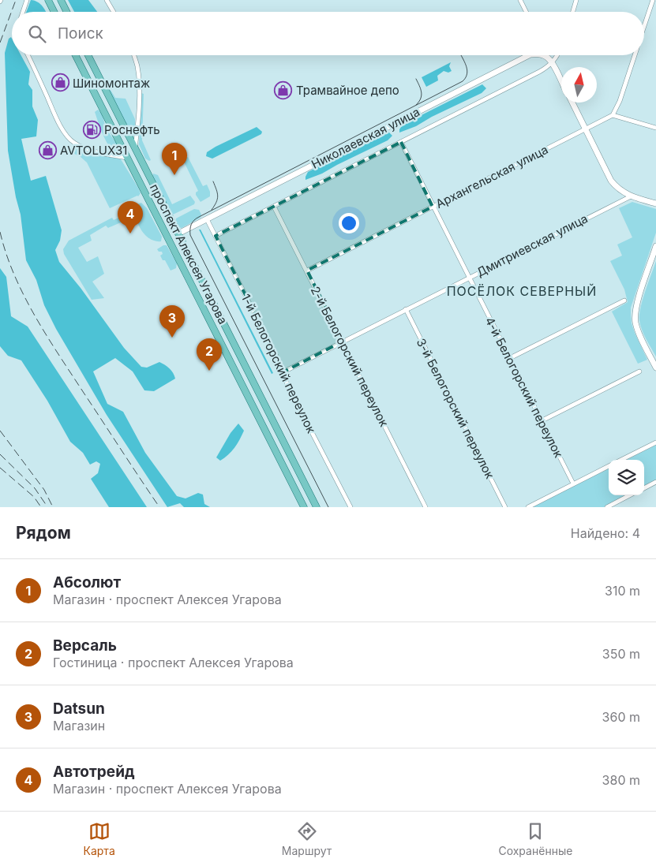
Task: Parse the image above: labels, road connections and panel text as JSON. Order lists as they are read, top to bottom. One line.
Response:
{"streets":{"main road":["Николаевская улица","проспект Алексея Угарова"],"street":["Архангельская улица","Дмитриевская улица","2-й Белогорский переулок","1-й Белогорский переулок","4-й Белогорский переулок","3-й Белогорский переулок"]},"crossings":[["Николаевская улица","проспект Алексея Угарова"],["Николаевская улица","2-й Белогорский переулок"],["Николаевская улица","1-й Белогорский переулок"],["Николаевская улица","4-й Белогорский переулок"],["Архангельская улица","2-й Белогорский переулок"],["Архангельская улица","4-й Белогорский переулок"],["Дмитриевская улица","2-й Белогорский переулок"],["Дмитриевская улица","1-й Белогорский переулок"],["Дмитриевская улица","4-й Белогорский переулок"],["Дмитриевская улица","3-й Белогорский переулок"]],"districts":["ПОСЁЛОК СЕВЕРНЫЙ"],"places":{"shop":["Шиномонтаж","Трамвайное депо","AVTOLUX31"],"fuel station":["Роснефть"]},"north":"top","page":{"search":"Поиск","pins":["1","4","3","2"],"heading":["Рядом","Найдено: 4"],"list":[{"mark":"1","name":"Абсолют","note":"Магазин · проспект Алексея Угарова","value":"310 m"},{"mark":"2","name":"Версаль","note":"Гостиница · проспект Алексея Угарова","value":"350 m"},{"mark":"3","name":"Datsun","note":"Магазин","value":"360 m"},{"mark":"4","name":"Автотрейд","note":"Магазин · проспект Алексея Угарова","value":"380 m"}],"nav":["Карта","Маршрут","Сохранённые"]}}
